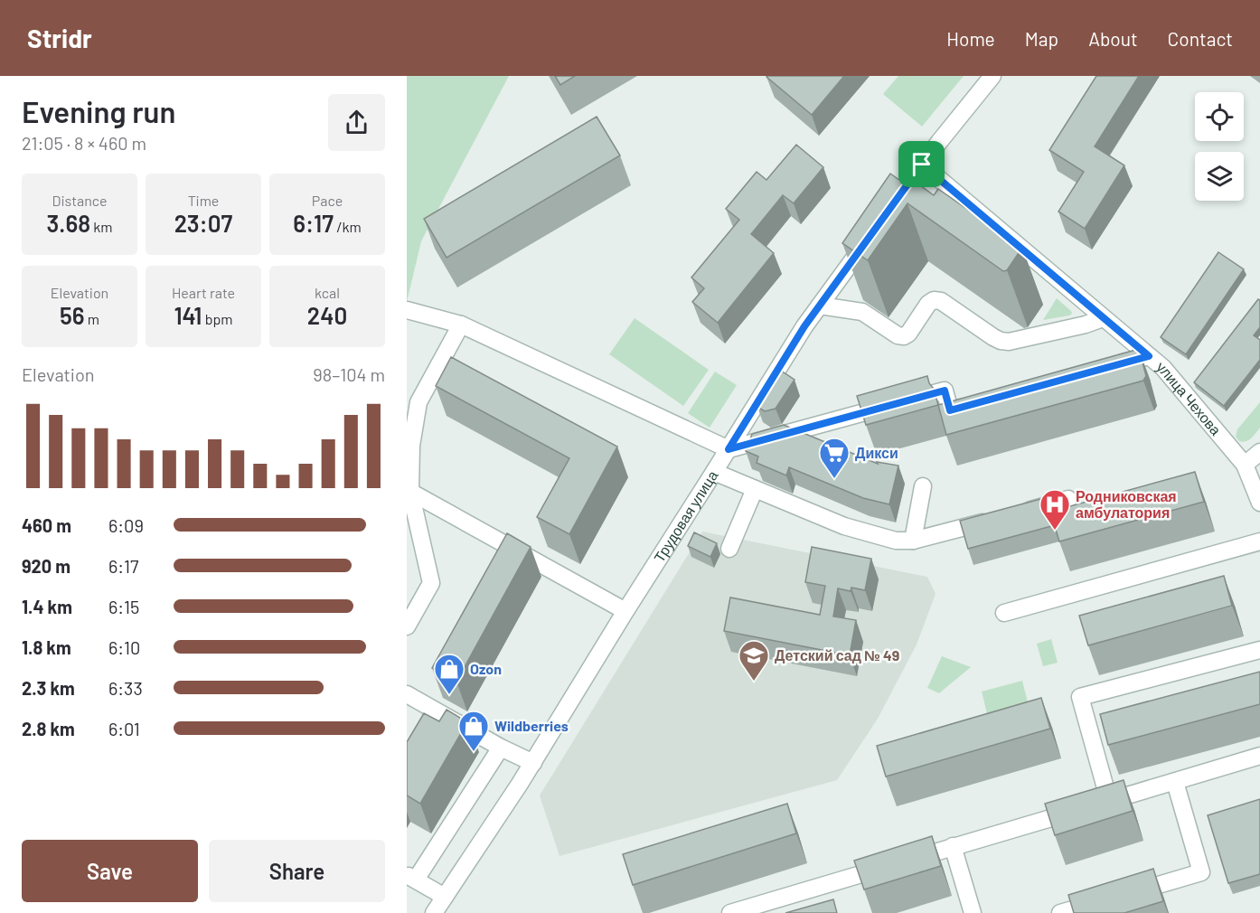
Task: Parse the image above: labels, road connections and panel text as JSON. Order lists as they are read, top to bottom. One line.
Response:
{"streets":{"street":["улица Чехова","Трудовая улица"]},"places":{"supermarket":["Дикси"],"hospital":["Родниковская амбулатория"],"school or university":["Детский сад № 49"],"shop":["Ozon","Wildberries"]},"page":{"header":"Stridr","nav":["Home","Map","About","Contact"],"heading":["Evening run","21:05 · 8 × 460 m"],"stats":[["Distance","3.68 km"],["Time","23:07"],["Pace","6:17 /km"],["Elevation","56 m"],["Heart rate","141 bpm"],["kcal","240"]],"chart":["Elevation","98–104 m"],"list":[{"name":"460 m","note":"6:09"},{"name":"920 m","note":"6:17"},{"name":"1.4 km","note":"6:15"},{"name":"1.8 km","note":"6:10"},{"name":"2.3 km","note":"6:33"},{"name":"2.8 km","note":"6:01"}],"buttons":["Save","Share"]}}
